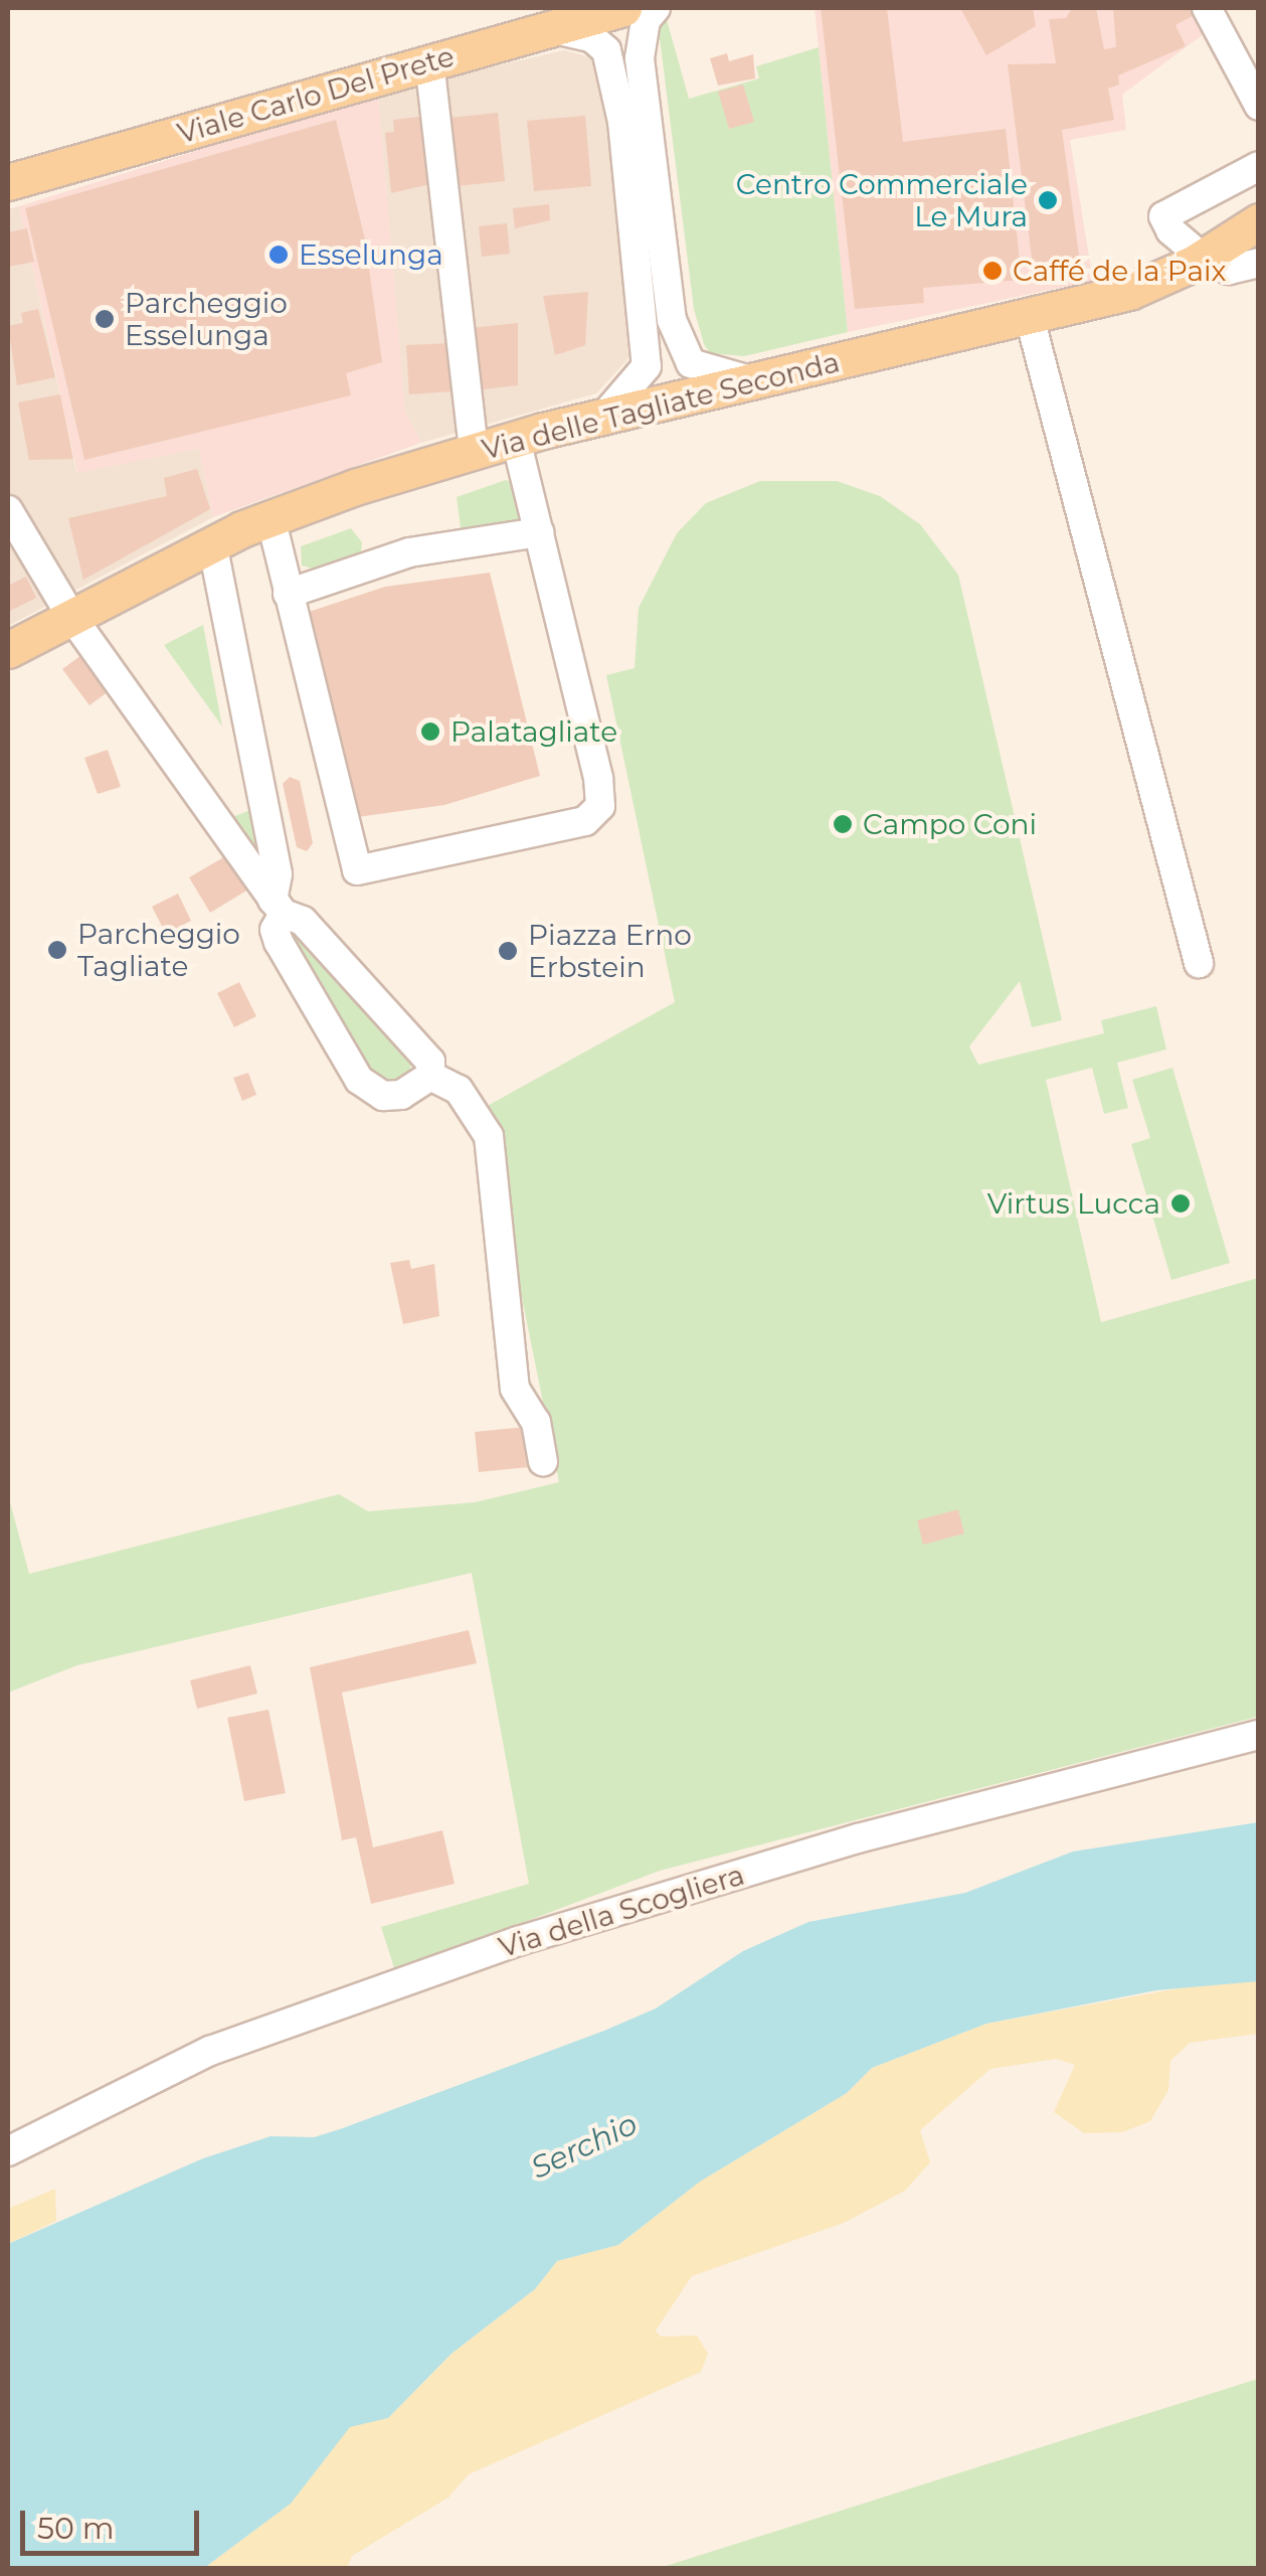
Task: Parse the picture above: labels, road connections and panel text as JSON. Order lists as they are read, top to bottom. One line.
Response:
{"streets":{"main road":["Viale Carlo Del Prete","Via delle Tagliate Seconda"],"street":["Via della Scogliera"]},"water":["Serchio"],"places":["Centro Commerciale Le Mura","Esselunga","Caffé de la Paix","Parcheggio Esselunga","Palatagliate","Campo Coni","Parcheggio Tagliate","Piazza Erno Erbstein","Virtus Lucca"],"scale_bar":"50 m"}
